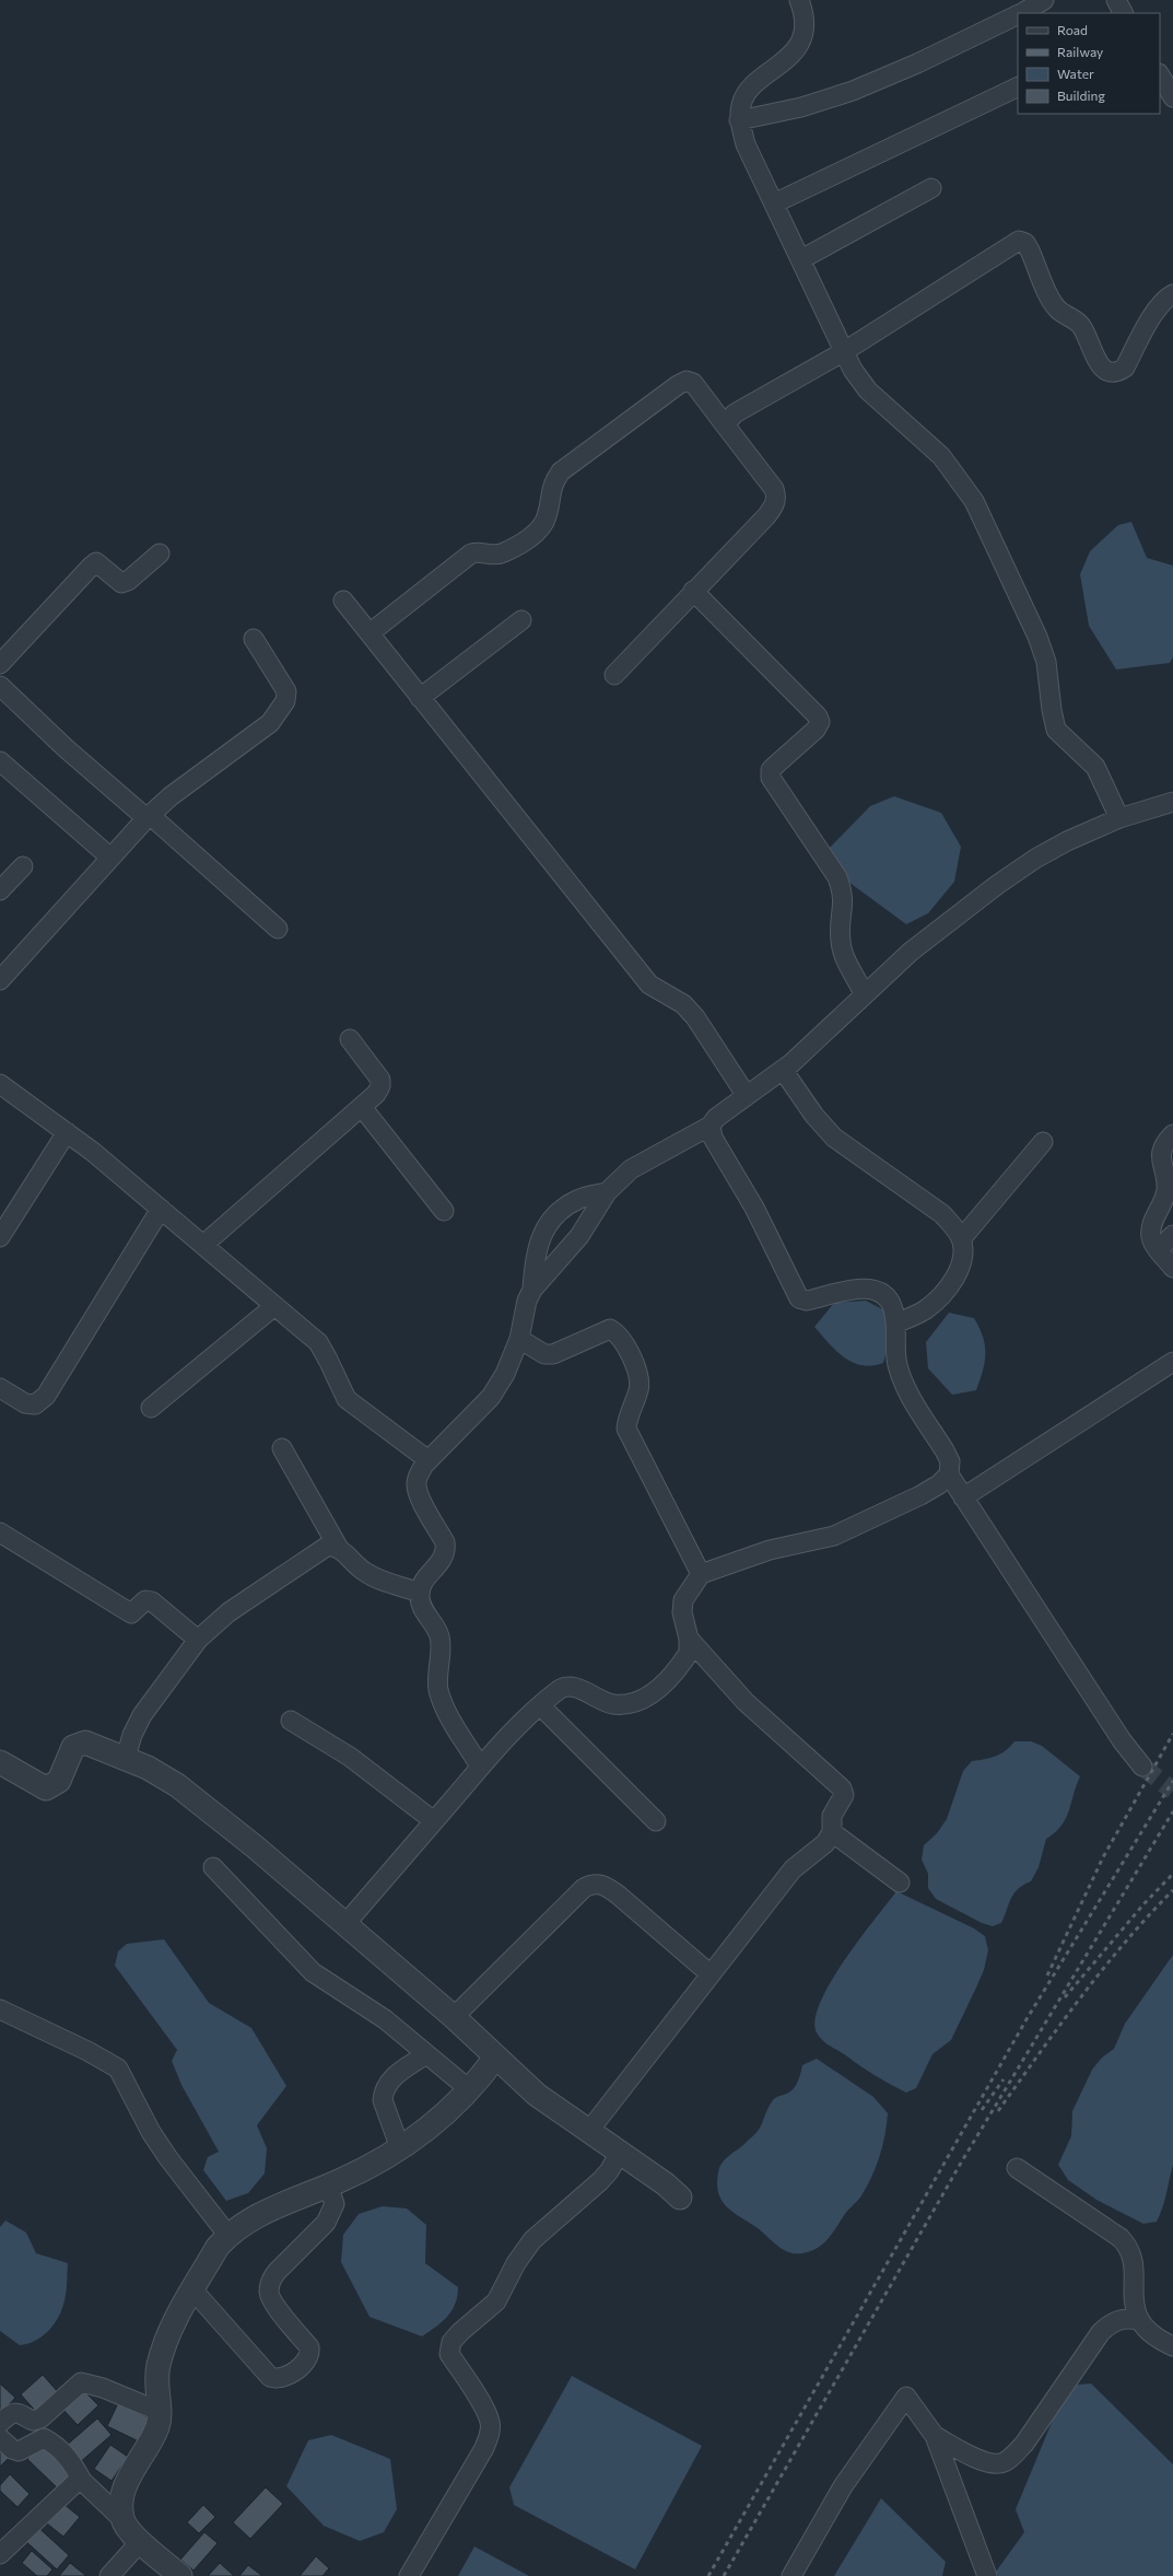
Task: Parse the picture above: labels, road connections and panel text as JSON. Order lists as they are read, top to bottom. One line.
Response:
{"legend":["Road","Railway","Water","Building"]}
